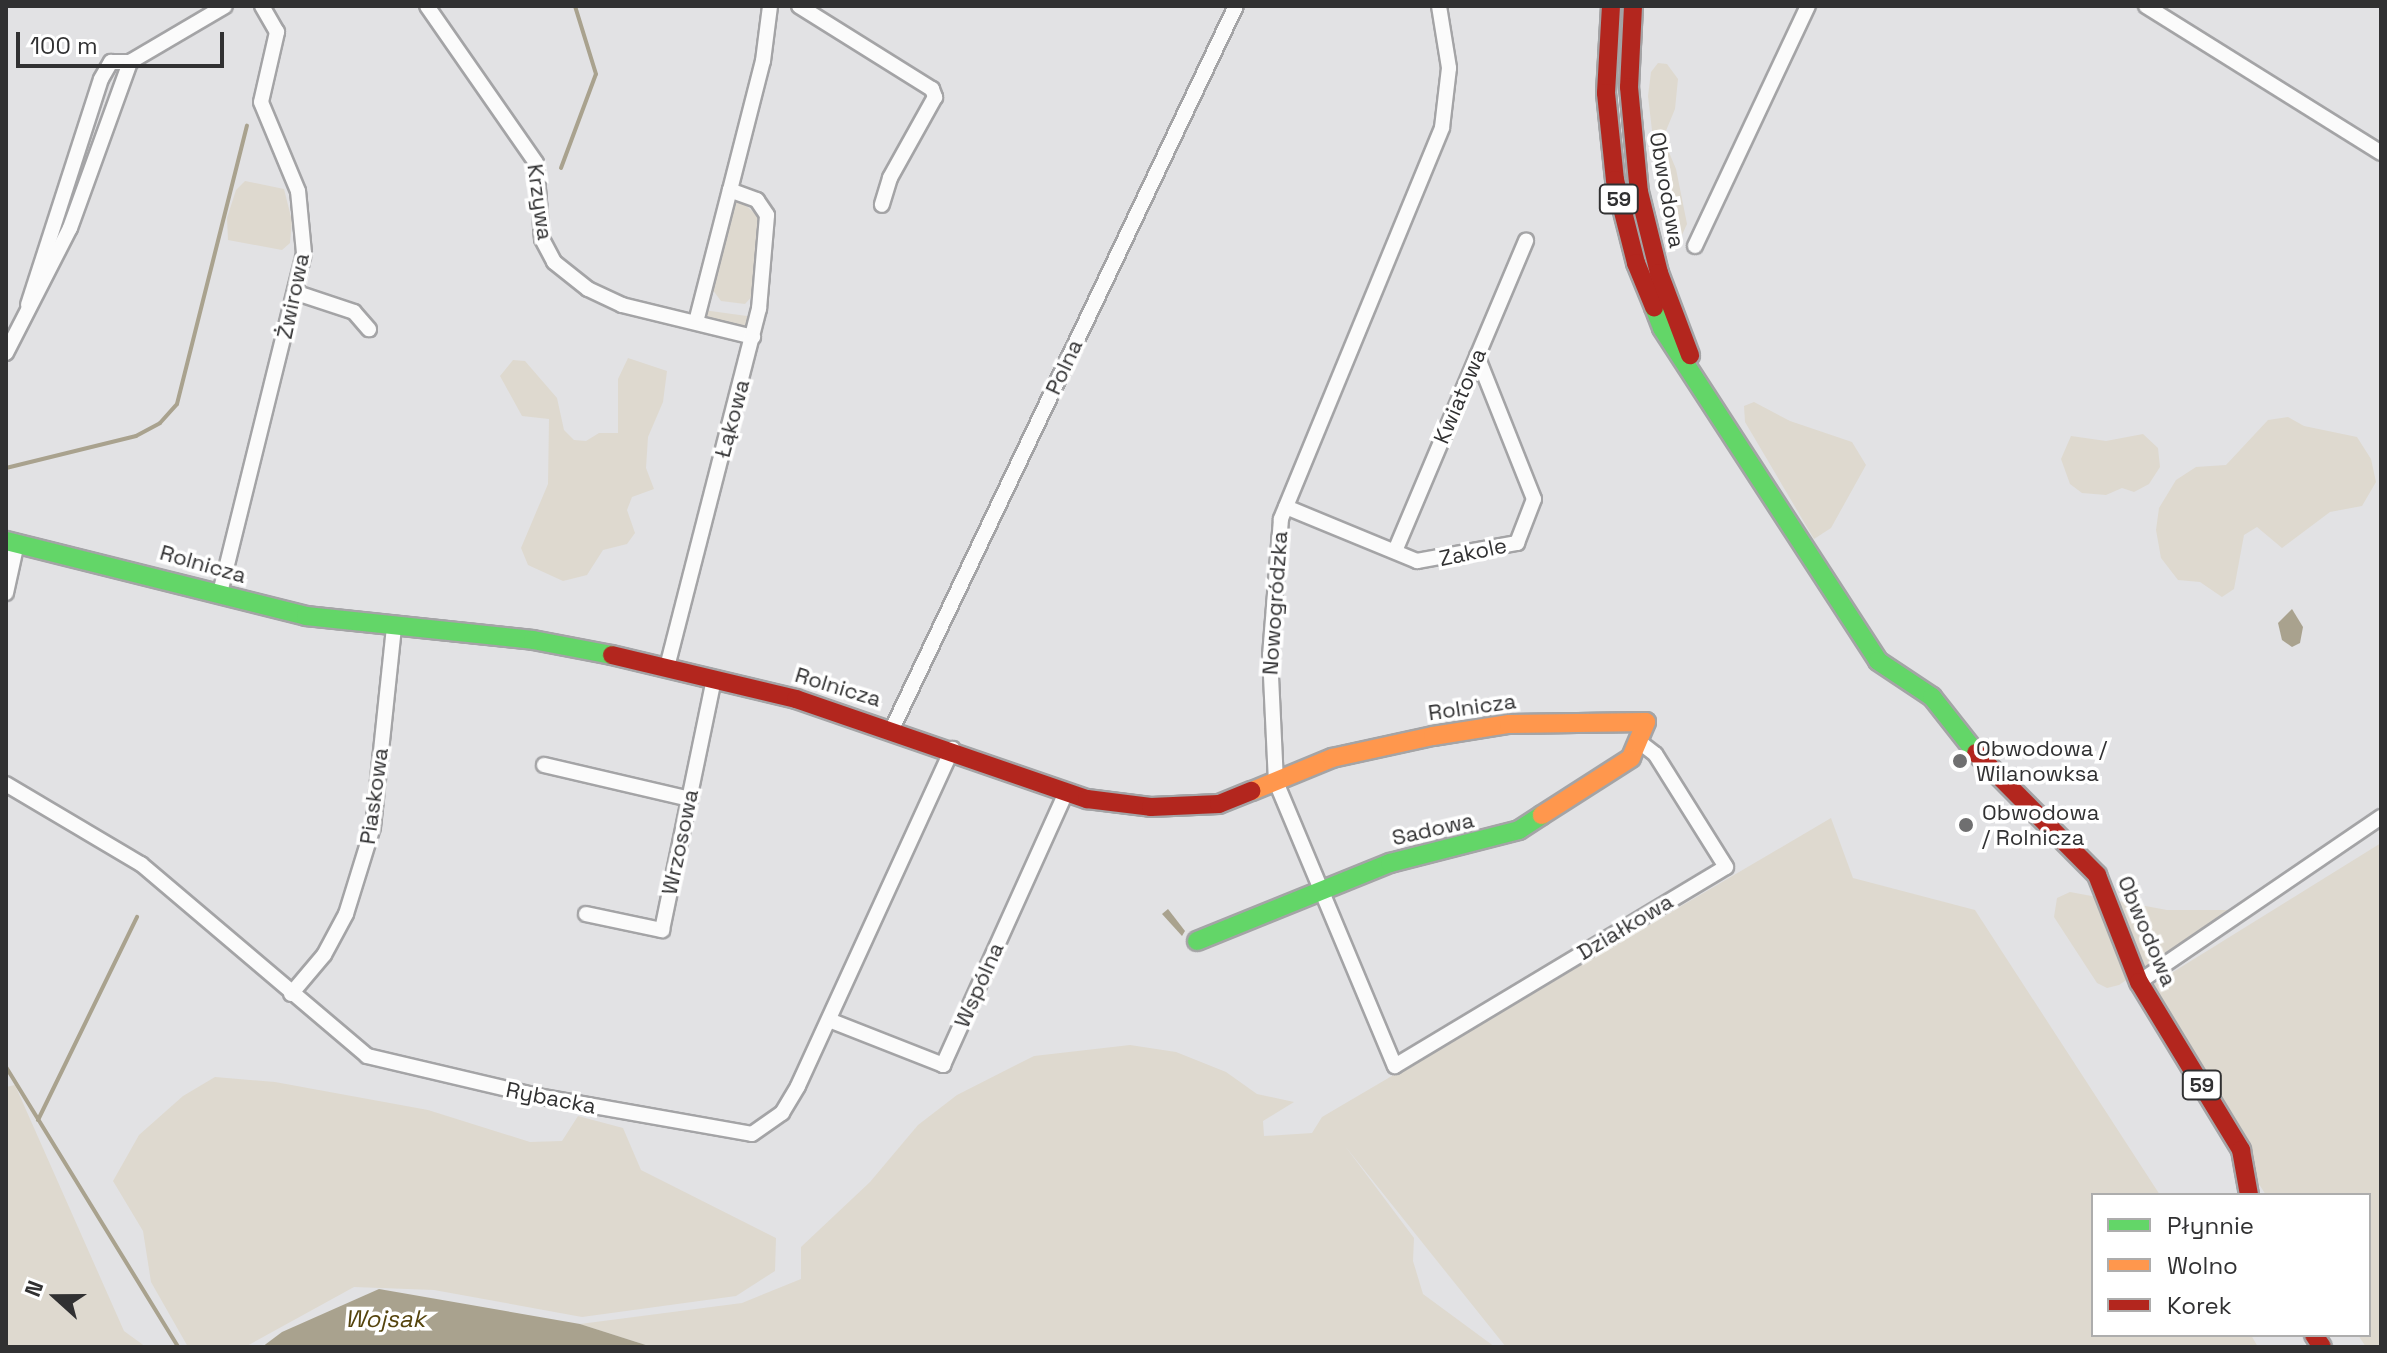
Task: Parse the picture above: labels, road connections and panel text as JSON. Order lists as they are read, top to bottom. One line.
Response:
{"streets":{"street":["Obwodowa","59","Krzywa","Żwirowa","Polna","Kwiatowa","Łąkowa","Zakole","Rolnicza","Nowogródzka","Piaskowa","Sadowa","Wrzosowa","Działkowa","Wspólna","Rybacka"]},"crossings":[["Krzywa","Łąkowa"],["Żwirowa","Rolnicza"],["Polna","Rolnicza"],["Kwiatowa","Zakole"],["Łąkowa","Rolnicza"],["Zakole","Nowogródzka"],["Rolnicza","Nowogródzka"],["Rolnicza","Piaskowa"],["Rolnicza","Sadowa"],["Rolnicza","Wrzosowa"],["Rolnicza","Działkowa"],["Rolnicza","Wspólna"],["Rolnicza","Rybacka"],["Nowogródzka","Sadowa"],["Nowogródzka","Działkowa"],["Piaskowa","Rybacka"],["Sadowa","Działkowa"],["Wspólna","Rybacka"]],"water":["Wojsak"],"places":["Obwodowa / Wilanowksa","Obwodowa / Rolnicza"],"legend":["Płynnie","Wolno","Korek"],"scale_bar":"100 m","north":"left"}
